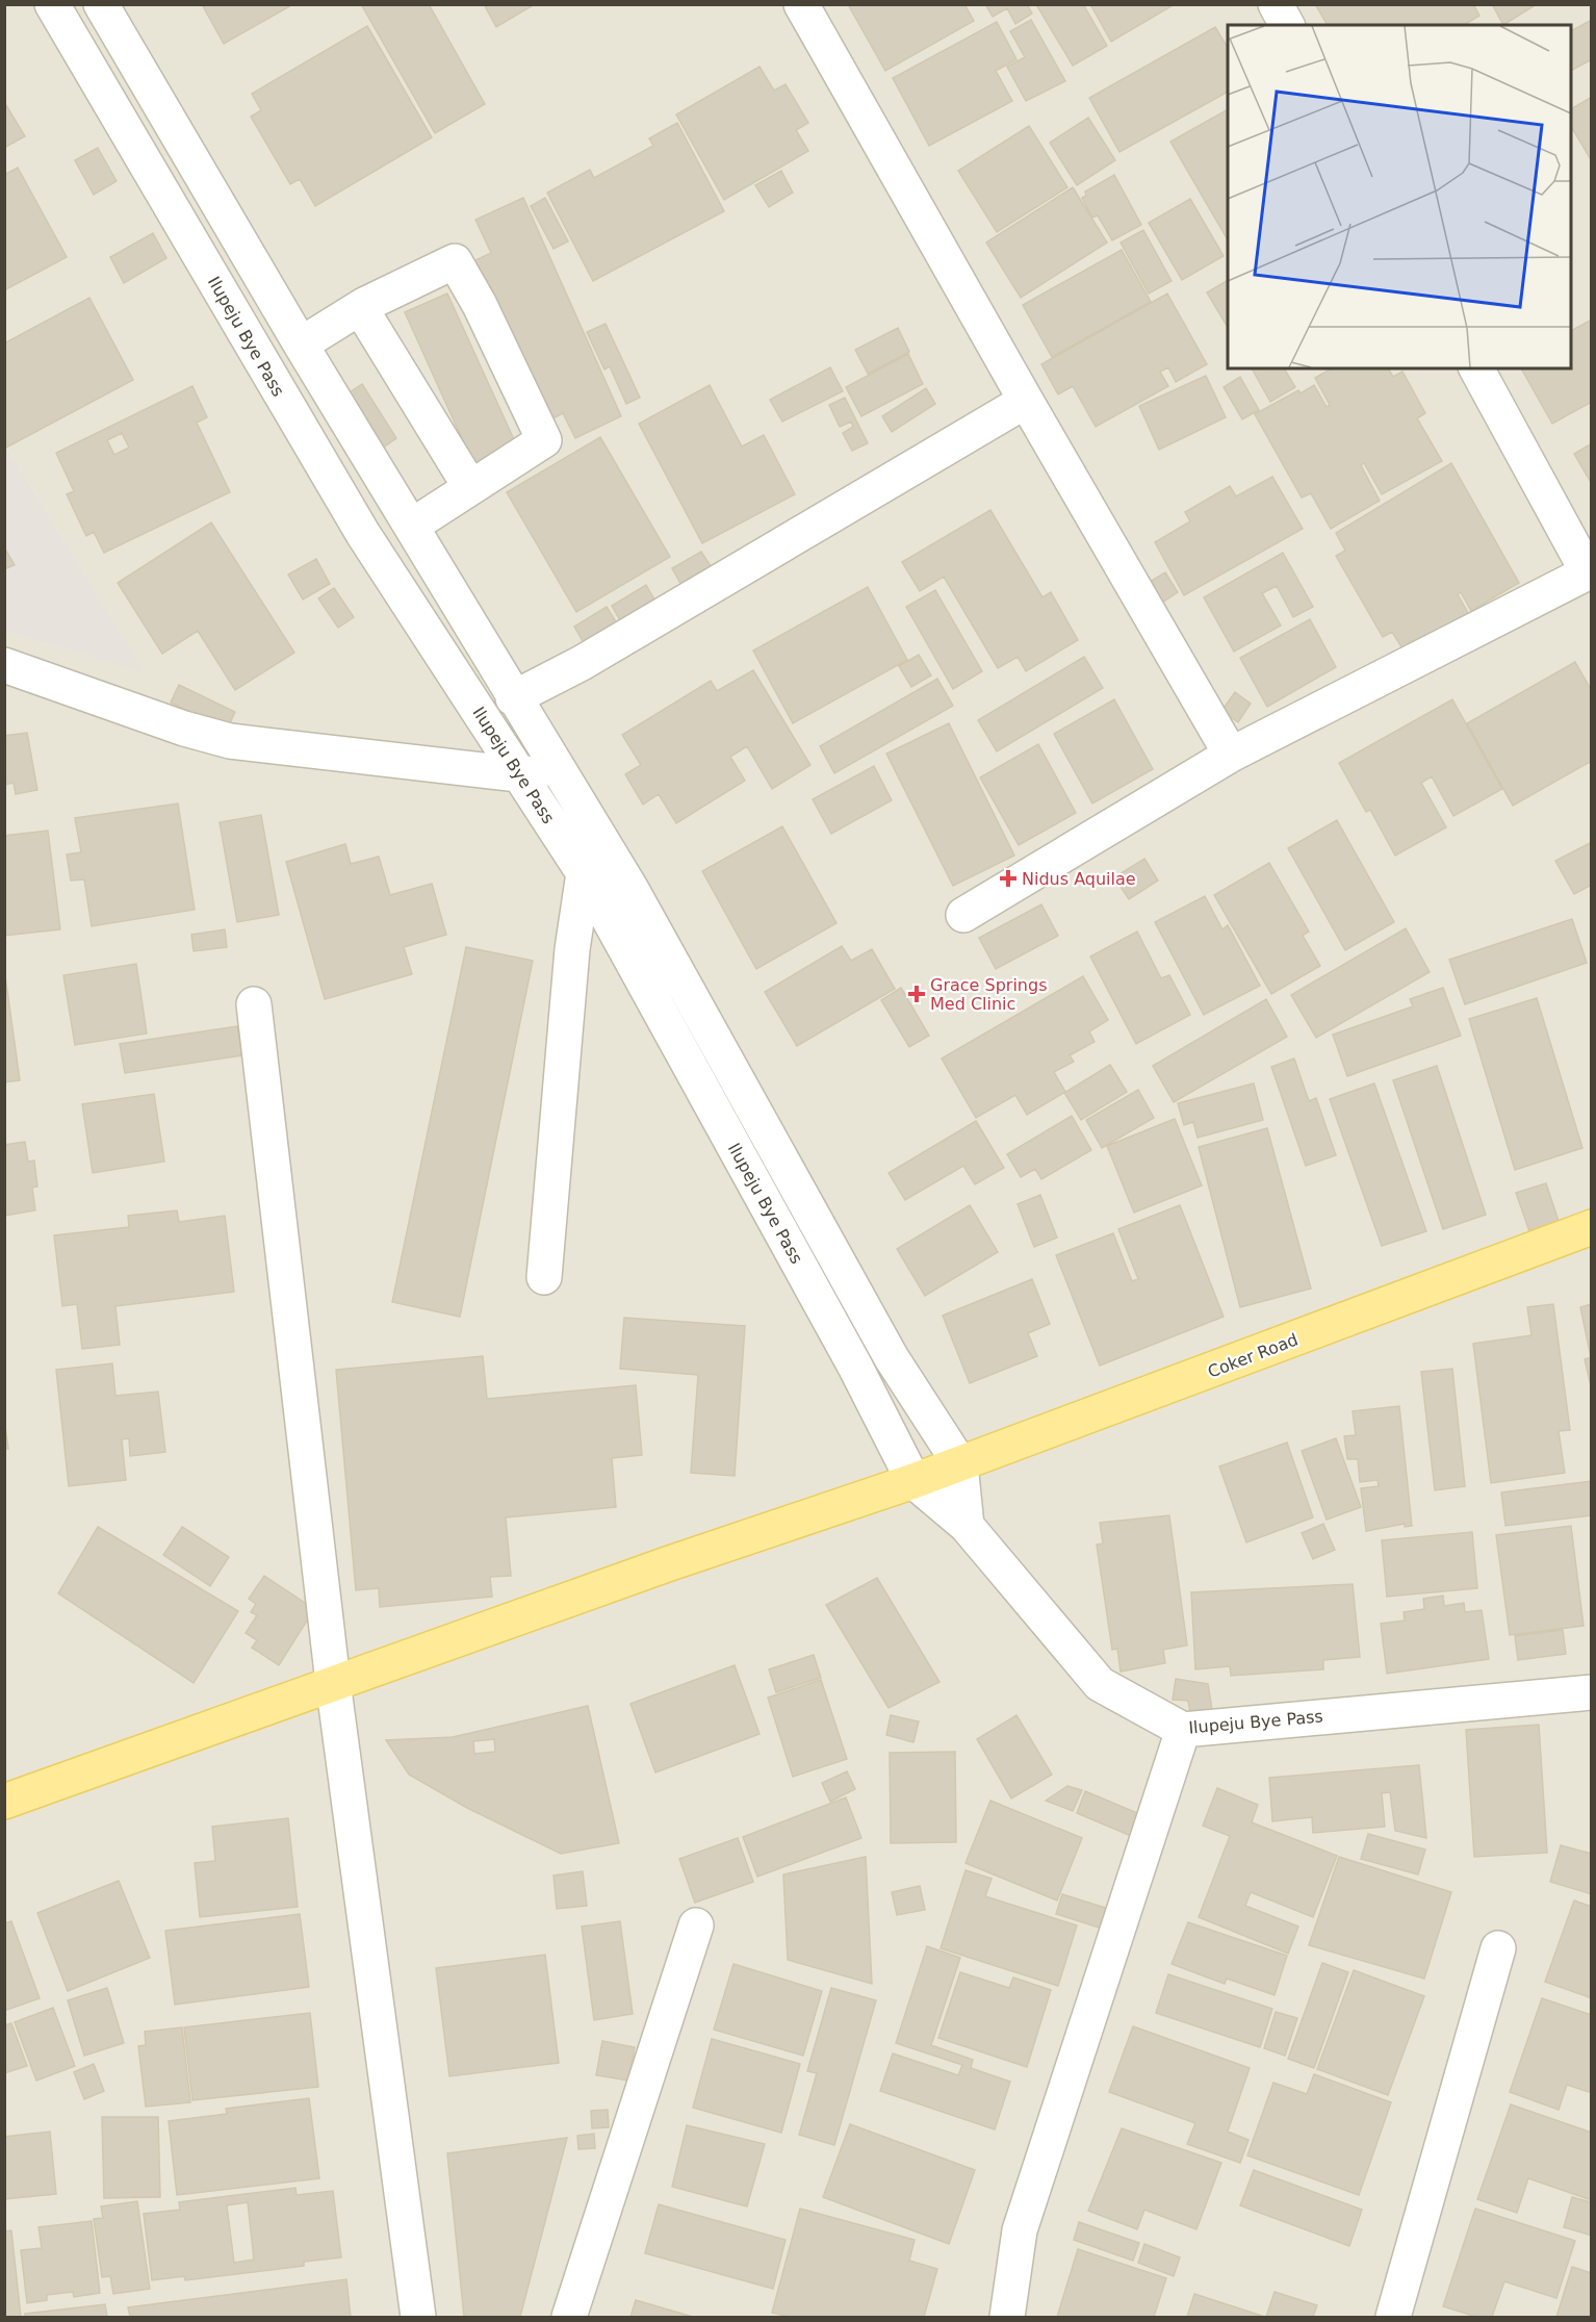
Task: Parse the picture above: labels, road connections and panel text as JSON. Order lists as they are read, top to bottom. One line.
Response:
{"streets":{"main road":["Coker Road"],"street":["Ilupeju Bye Pass"]},"crossings":[["Ilupeju Bye Pass","Coker Road"]],"places":{"health":["Nidus Aquilae","Grace Springs Med Clinic"]}}
